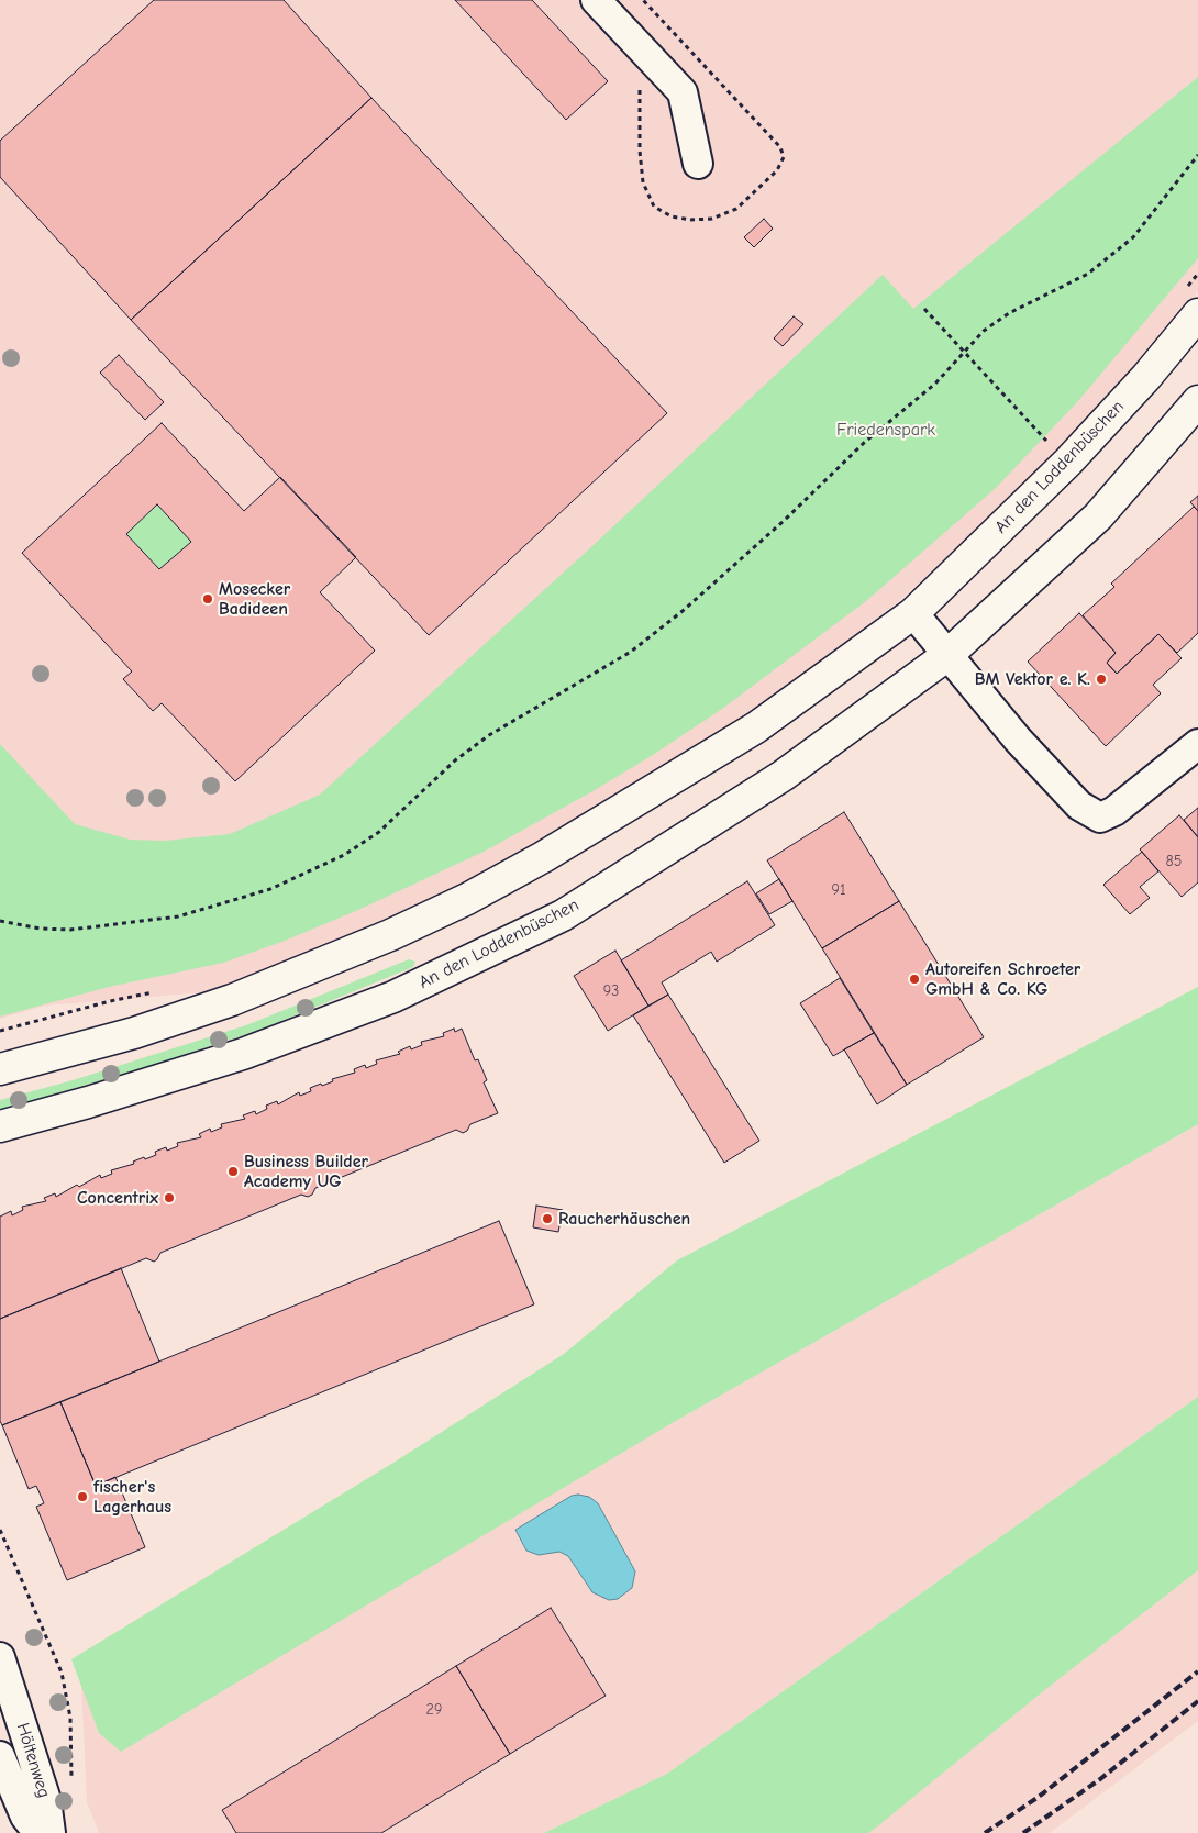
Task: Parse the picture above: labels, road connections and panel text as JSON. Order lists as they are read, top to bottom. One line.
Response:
{"streets":{"main road":["An den Loddenbüschen"],"street":["Höltenweg"]},"parks":["Friedenspark"],"places":["Mosecker Badideen","BM Vektor e. K.","Autoreifen Schroeter GmbH & Co. KG","Business Builder Academy UG","Concentrix","Raucherhäuschen","fischer's Lagerhaus"],"house_numbers":["85","91","93","29"]}
